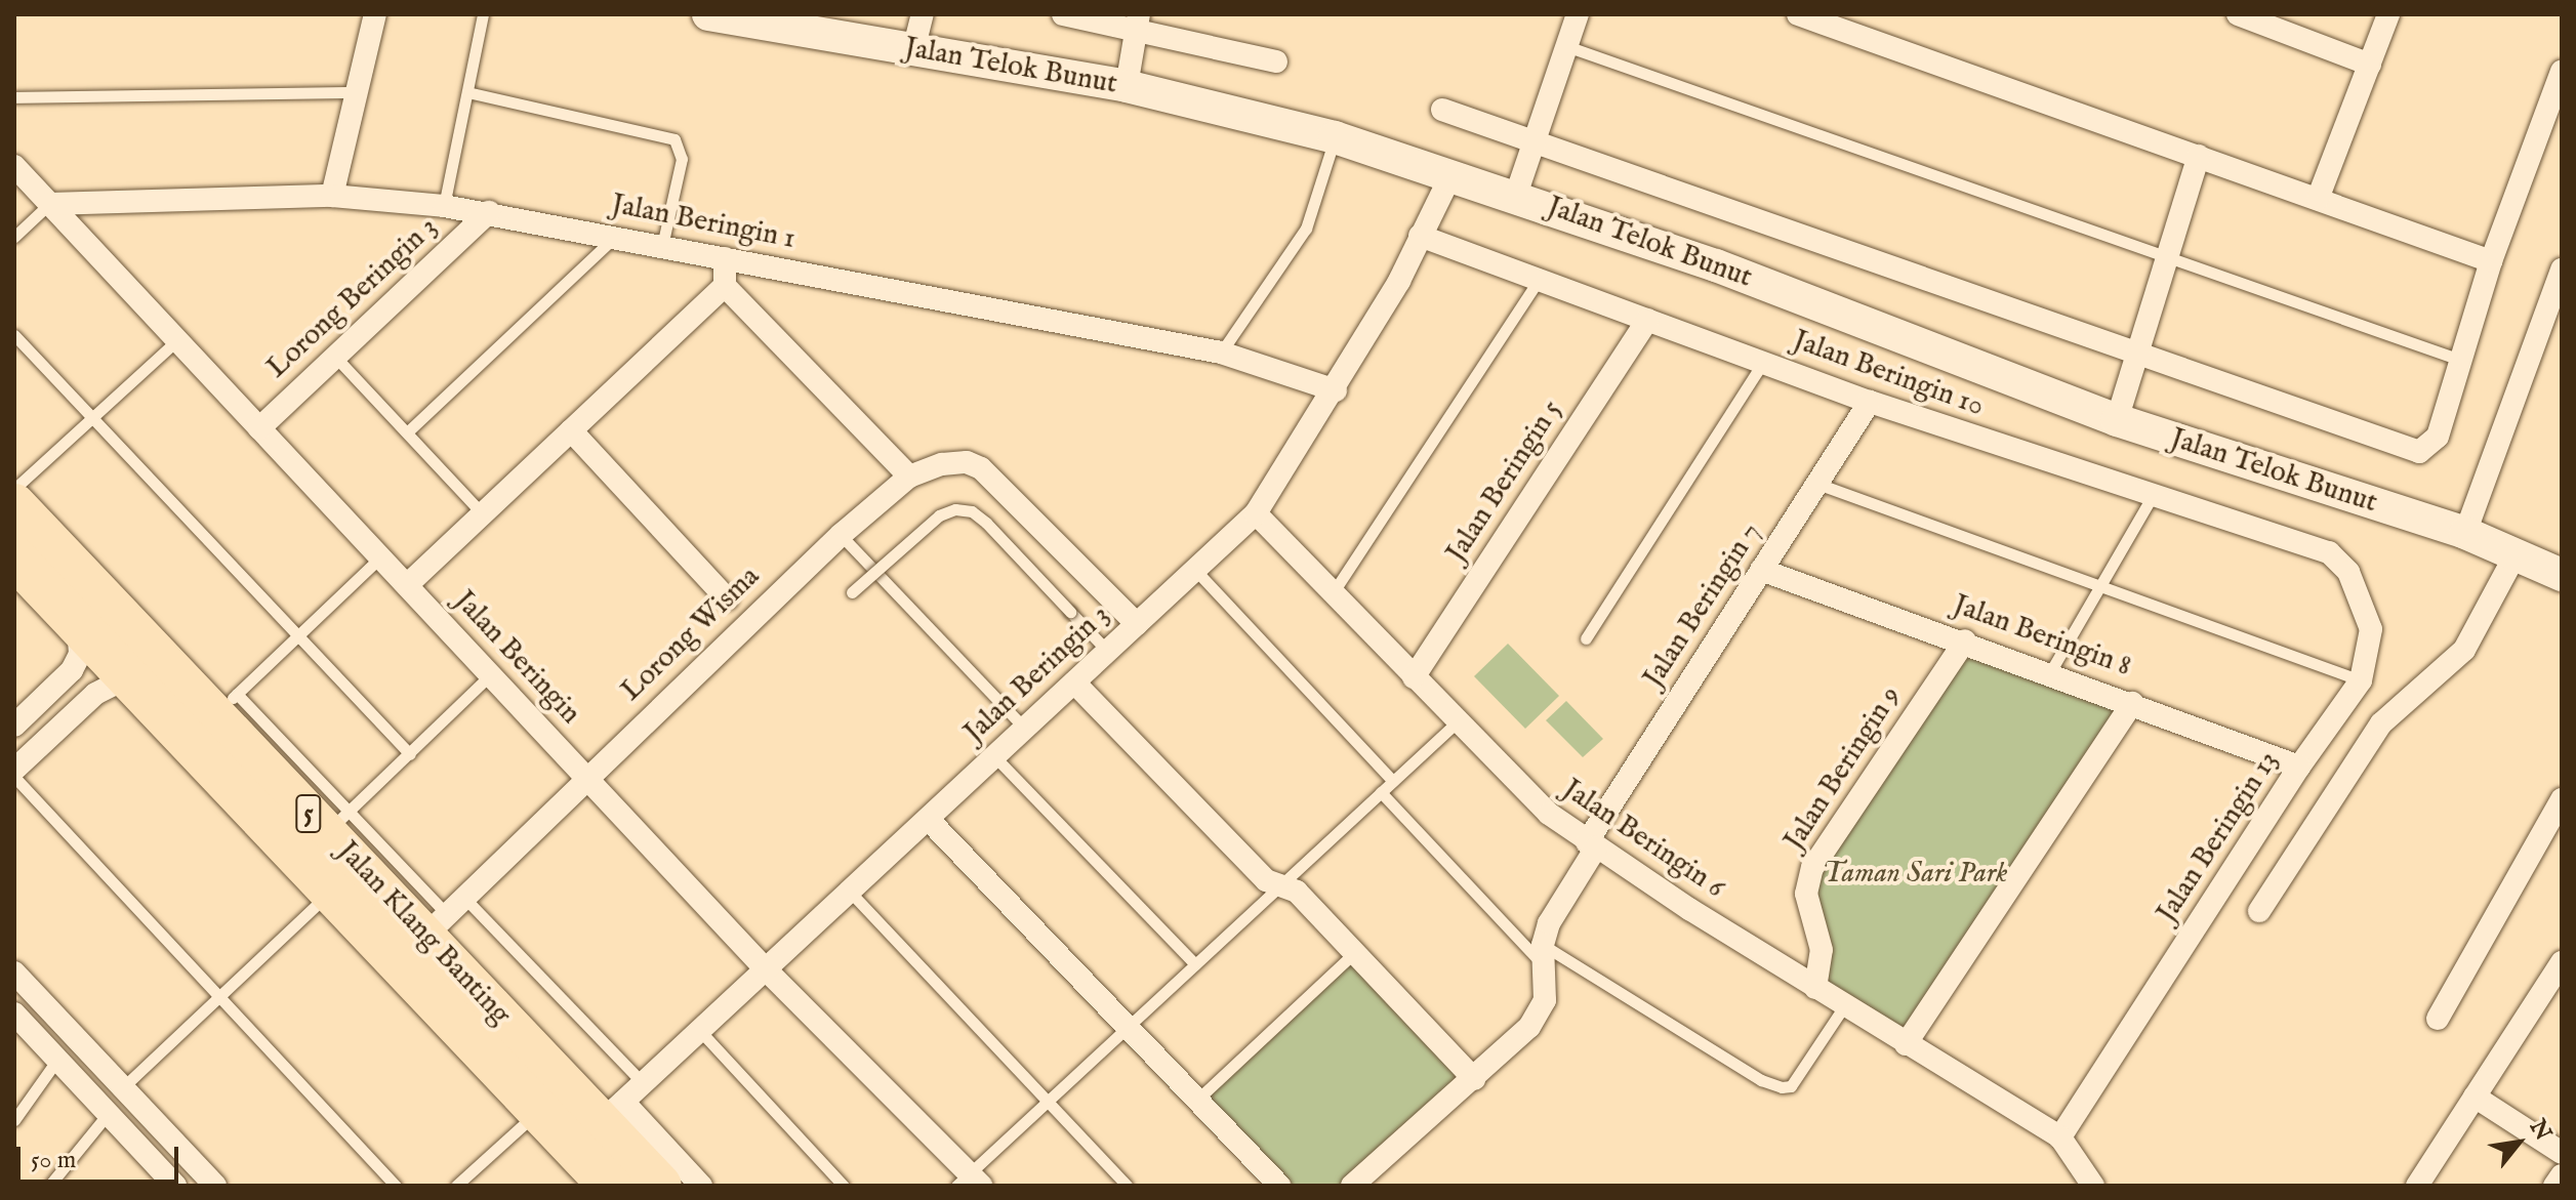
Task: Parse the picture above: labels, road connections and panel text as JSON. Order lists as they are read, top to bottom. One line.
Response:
{"streets":{"highway":["5","Jalan Klang Banting"],"street":["Jalan Telok Bunut","Jalan Beringin 1","Lorong Beringin 3","Jalan Beringin 10","Jalan Beringin 5","Jalan Beringin 7","Lorong Wisma","Jalan Beringin 8","Jalan Beringin","Jalan Beringin 3","Jalan Beringin 9","Jalan Beringin 13","Jalan Beringin 6"]},"crossings":[["Jalan Telok Bunut","Jalan Beringin 3"],["Jalan Beringin 1","Lorong Beringin 3"],["Jalan Beringin 1","Jalan Beringin"],["Jalan Beringin 1","Jalan Beringin 3"],["Lorong Beringin 3","Jalan Beringin"],["Jalan Beringin 10","Jalan Beringin 5"],["Jalan Beringin 10","Jalan Beringin 7"],["Jalan Beringin 10","Jalan Beringin 3"],["Jalan Beringin 10","Jalan Beringin 13"],["Jalan Beringin 5","Jalan Beringin 6"],["Jalan Beringin 7","Jalan Beringin 8"],["Jalan Beringin 7","Jalan Beringin 6"],["Lorong Wisma","Jalan Beringin"],["Lorong Wisma","Jalan Beringin 3"],["Lorong Wisma","Jalan Klang Banting"],["Jalan Beringin 8","Jalan Beringin 9"],["Jalan Beringin 8","Jalan Beringin 13"],["Jalan Beringin","Jalan Beringin 3"],["Jalan Beringin 3","Jalan Beringin 6"],["Jalan Beringin 3","Jalan Klang Banting"],["Jalan Beringin 9","Jalan Beringin 6"],["Jalan Beringin 13","Jalan Beringin 6"]],"parks":["Taman Sari Park"],"scale_bar":"50 m","north":"top right"}
